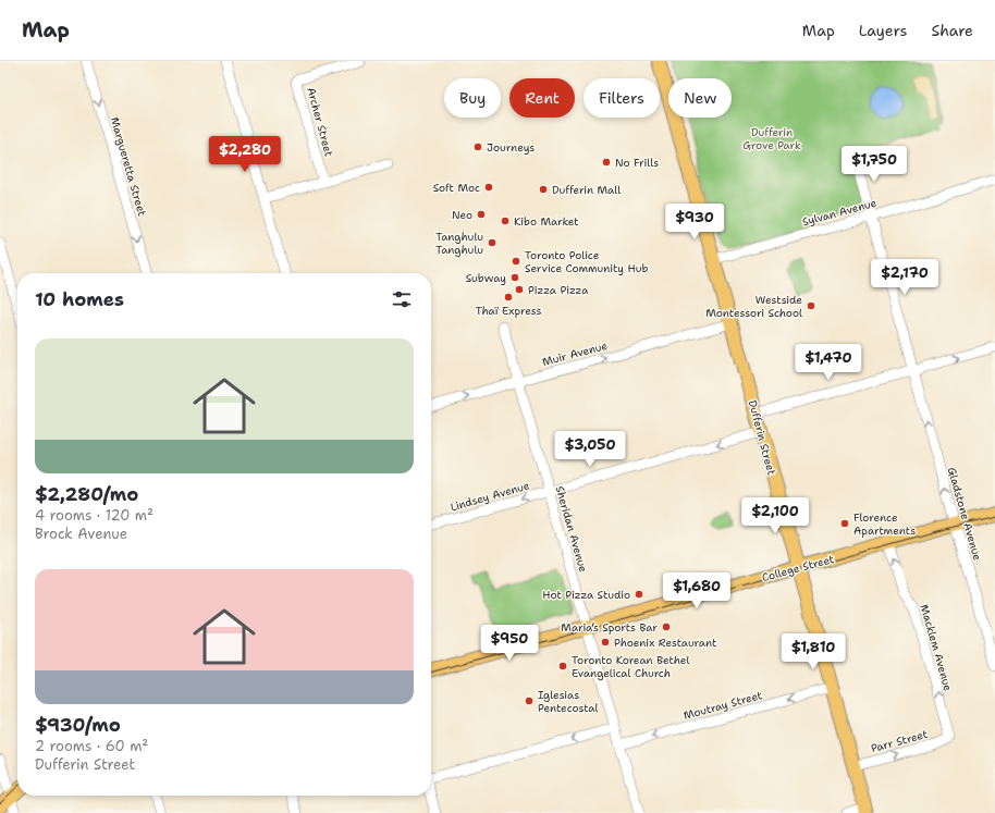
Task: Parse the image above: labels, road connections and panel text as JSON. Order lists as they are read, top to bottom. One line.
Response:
{"streets":{"main road":["Dufferin Street","College Street"],"street":["Archer Street","Margueretta Street","Sylvan Avenue","Muir Avenue","Lindsey Avenue","Gladstone Avenue","Sheridan Avenue","Macklem Avenue","Moutray Street","Parr Street"]},"crossings":[["Sylvan Avenue","Dufferin Street"],["Sylvan Avenue","Gladstone Avenue"],["Muir Avenue","Dufferin Street"],["Muir Avenue","Sheridan Avenue"],["Dufferin Street","Lindsey Avenue"],["Dufferin Street","College Street"],["Dufferin Street","Moutray Street"],["Dufferin Street","Parr Street"],["Lindsey Avenue","Sheridan Avenue"],["Gladstone Avenue","College Street"],["Sheridan Avenue","College Street"],["Sheridan Avenue","Moutray Street"],["College Street","Macklem Avenue"],["Macklem Avenue","Parr Street"]],"one_way":["Margueretta Street","Muir Avenue","Lindsey Avenue","Macklem Avenue","Moutray Street","Parr Street"],"parks":["Dufferin Grove Park"],"places":["Journeys","No Frills","Soft Moc","Dufferin Mall","Neo","Kibo Market","Tanghulu Tanghulu","Toronto Police Service Community Hub","Subway","Pizza Pizza","Thaï Express","Westside Montessori School","Florence Apartments","Hot Pizza Studio","Maria’s Sports Bar","Phoenix Restaurant","Toronto Korean Bethel Evangelical Church","Iglesias Pentecostal"],"page":{"header":"Map","nav":["Map","Layers","Share"],"chip":["Buy","Rent","Filters","New"],"price":["$2,280","$1,750","$930","$2,170","$1,470","$3,050","$2,100","$1,680","$950","$1,810"],"heading":"10 homes","list":[{"name":"$2,280/mo","note":"4 rooms · 120 m² · Brock Avenue"},{"name":"$930/mo","note":"2 rooms · 60 m² · Dufferin Street"}]}}
